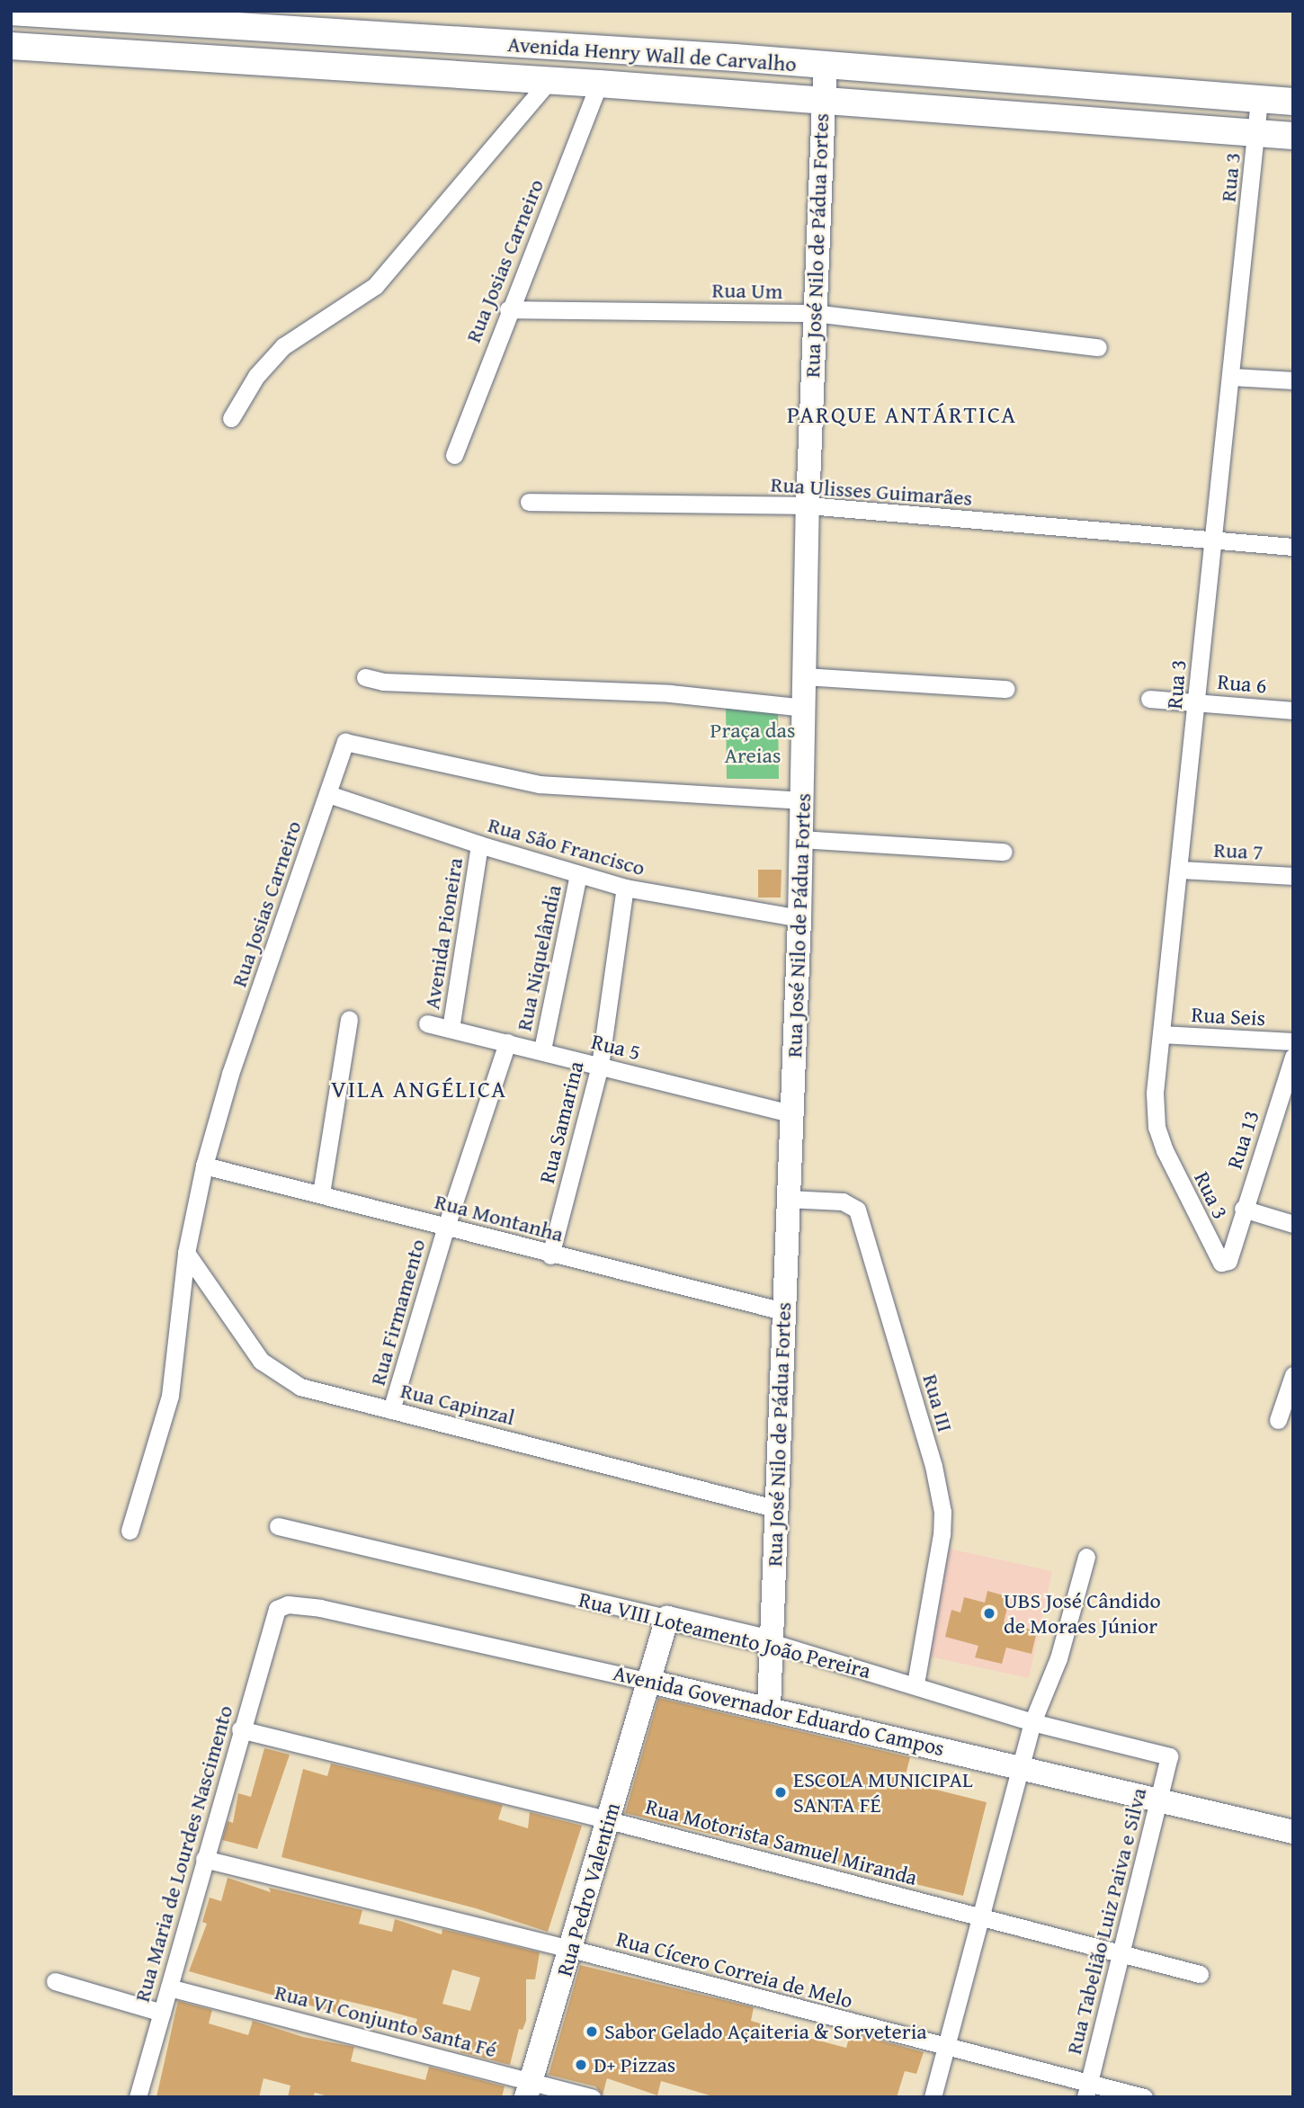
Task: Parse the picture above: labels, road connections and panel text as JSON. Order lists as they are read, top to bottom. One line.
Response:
{"streets":{"main road":["Avenida Henry Wall de Carvalho"],"street":["Rua 3","Rua José Nilo de Pádua Fortes","Rua Josias Carneiro","Rua Um","Rua Ulisses Guimarães","Rua 6","Rua São Francisco","Rua 7","Avenida Pioneira","Rua Niquelândia","Rua Seis","Rua 5","Rua Samarina","Rua 13","Rua Montanha","Rua Firmamento","Rua III","Rua Capinzal","Rua VIII Loteamento João Pereira","Avenida Governador Eduardo Campos","Rua Motorista Samuel Miranda","Rua Maria de Lourdes Nascimento","Rua Pedro Valentim","Rua Tabelião Luiz Paiva e Silva","Rua Cícero Correia de Melo","Rua VI Conjunto Santa Fé"]},"crossings":[["Avenida Henry Wall de Carvalho","Rua 3"],["Avenida Henry Wall de Carvalho","Rua José Nilo de Pádua Fortes"],["Avenida Henry Wall de Carvalho","Rua Josias Carneiro"],["Rua 3","Rua Ulisses Guimarães"],["Rua 3","Rua 6"],["Rua 3","Rua 7"],["Rua 3","Rua Seis"],["Rua 3","Rua 13"],["Rua José Nilo de Pádua Fortes","Rua Josias Carneiro"],["Rua José Nilo de Pádua Fortes","Rua Um"],["Rua José Nilo de Pádua Fortes","Rua Ulisses Guimarães"],["Rua José Nilo de Pádua Fortes","Rua São Francisco"],["Rua José Nilo de Pádua Fortes","Rua 5"],["Rua José Nilo de Pádua Fortes","Rua Montanha"],["Rua José Nilo de Pádua Fortes","Rua III"],["Rua José Nilo de Pádua Fortes","Rua Capinzal"],["Rua José Nilo de Pádua Fortes","Rua VIII Loteamento João Pereira"],["Rua José Nilo de Pádua Fortes","Avenida Governador Eduardo Campos"],["Rua Josias Carneiro","Rua Um"],["Rua Josias Carneiro","Rua São Francisco"],["Rua Josias Carneiro","Rua Montanha"],["Rua Josias Carneiro","Rua Capinzal"],["Rua São Francisco","Avenida Pioneira"],["Rua São Francisco","Rua Niquelândia"],["Rua São Francisco","Rua Samarina"],["Avenida Pioneira","Rua 5"],["Rua Niquelândia","Rua 5"],["Rua 5","Rua Samarina"],["Rua Samarina","Rua Montanha"],["Rua Montanha","Rua Firmamento"],["Rua Firmamento","Rua Capinzal"],["Rua III","Rua VIII Loteamento João Pereira"],["Rua VIII Loteamento João Pereira","Rua Pedro Valentim"],["Rua VIII Loteamento João Pereira","Rua Tabelião Luiz Paiva e Silva"],["Avenida Governador Eduardo Campos","Rua Maria de Lourdes Nascimento"],["Avenida Governador Eduardo Campos","Rua Pedro Valentim"],["Avenida Governador Eduardo Campos","Rua Tabelião Luiz Paiva e Silva"],["Rua Motorista Samuel Miranda","Rua Maria de Lourdes Nascimento"],["Rua Motorista Samuel Miranda","Rua Pedro Valentim"],["Rua Motorista Samuel Miranda","Rua Tabelião Luiz Paiva e Silva"],["Rua Maria de Lourdes Nascimento","Rua Cícero Correia de Melo"],["Rua Maria de Lourdes Nascimento","Rua VI Conjunto Santa Fé"],["Rua Pedro Valentim","Rua Cícero Correia de Melo"],["Rua Pedro Valentim","Rua VI Conjunto Santa Fé"],["Rua Tabelião Luiz Paiva e Silva","Rua Cícero Correia de Melo"]],"districts":["PARQUE ANTÁRTICA","VILA ANGÉLICA"],"parks":["Praça das Areias"],"places":["UBS José Cândido de Moraes Júnior","ESCOLA MUNICIPAL SANTA FÉ","Sabor Gelado Açaiteria & Sorveteria","D+ Pizzas"]}
